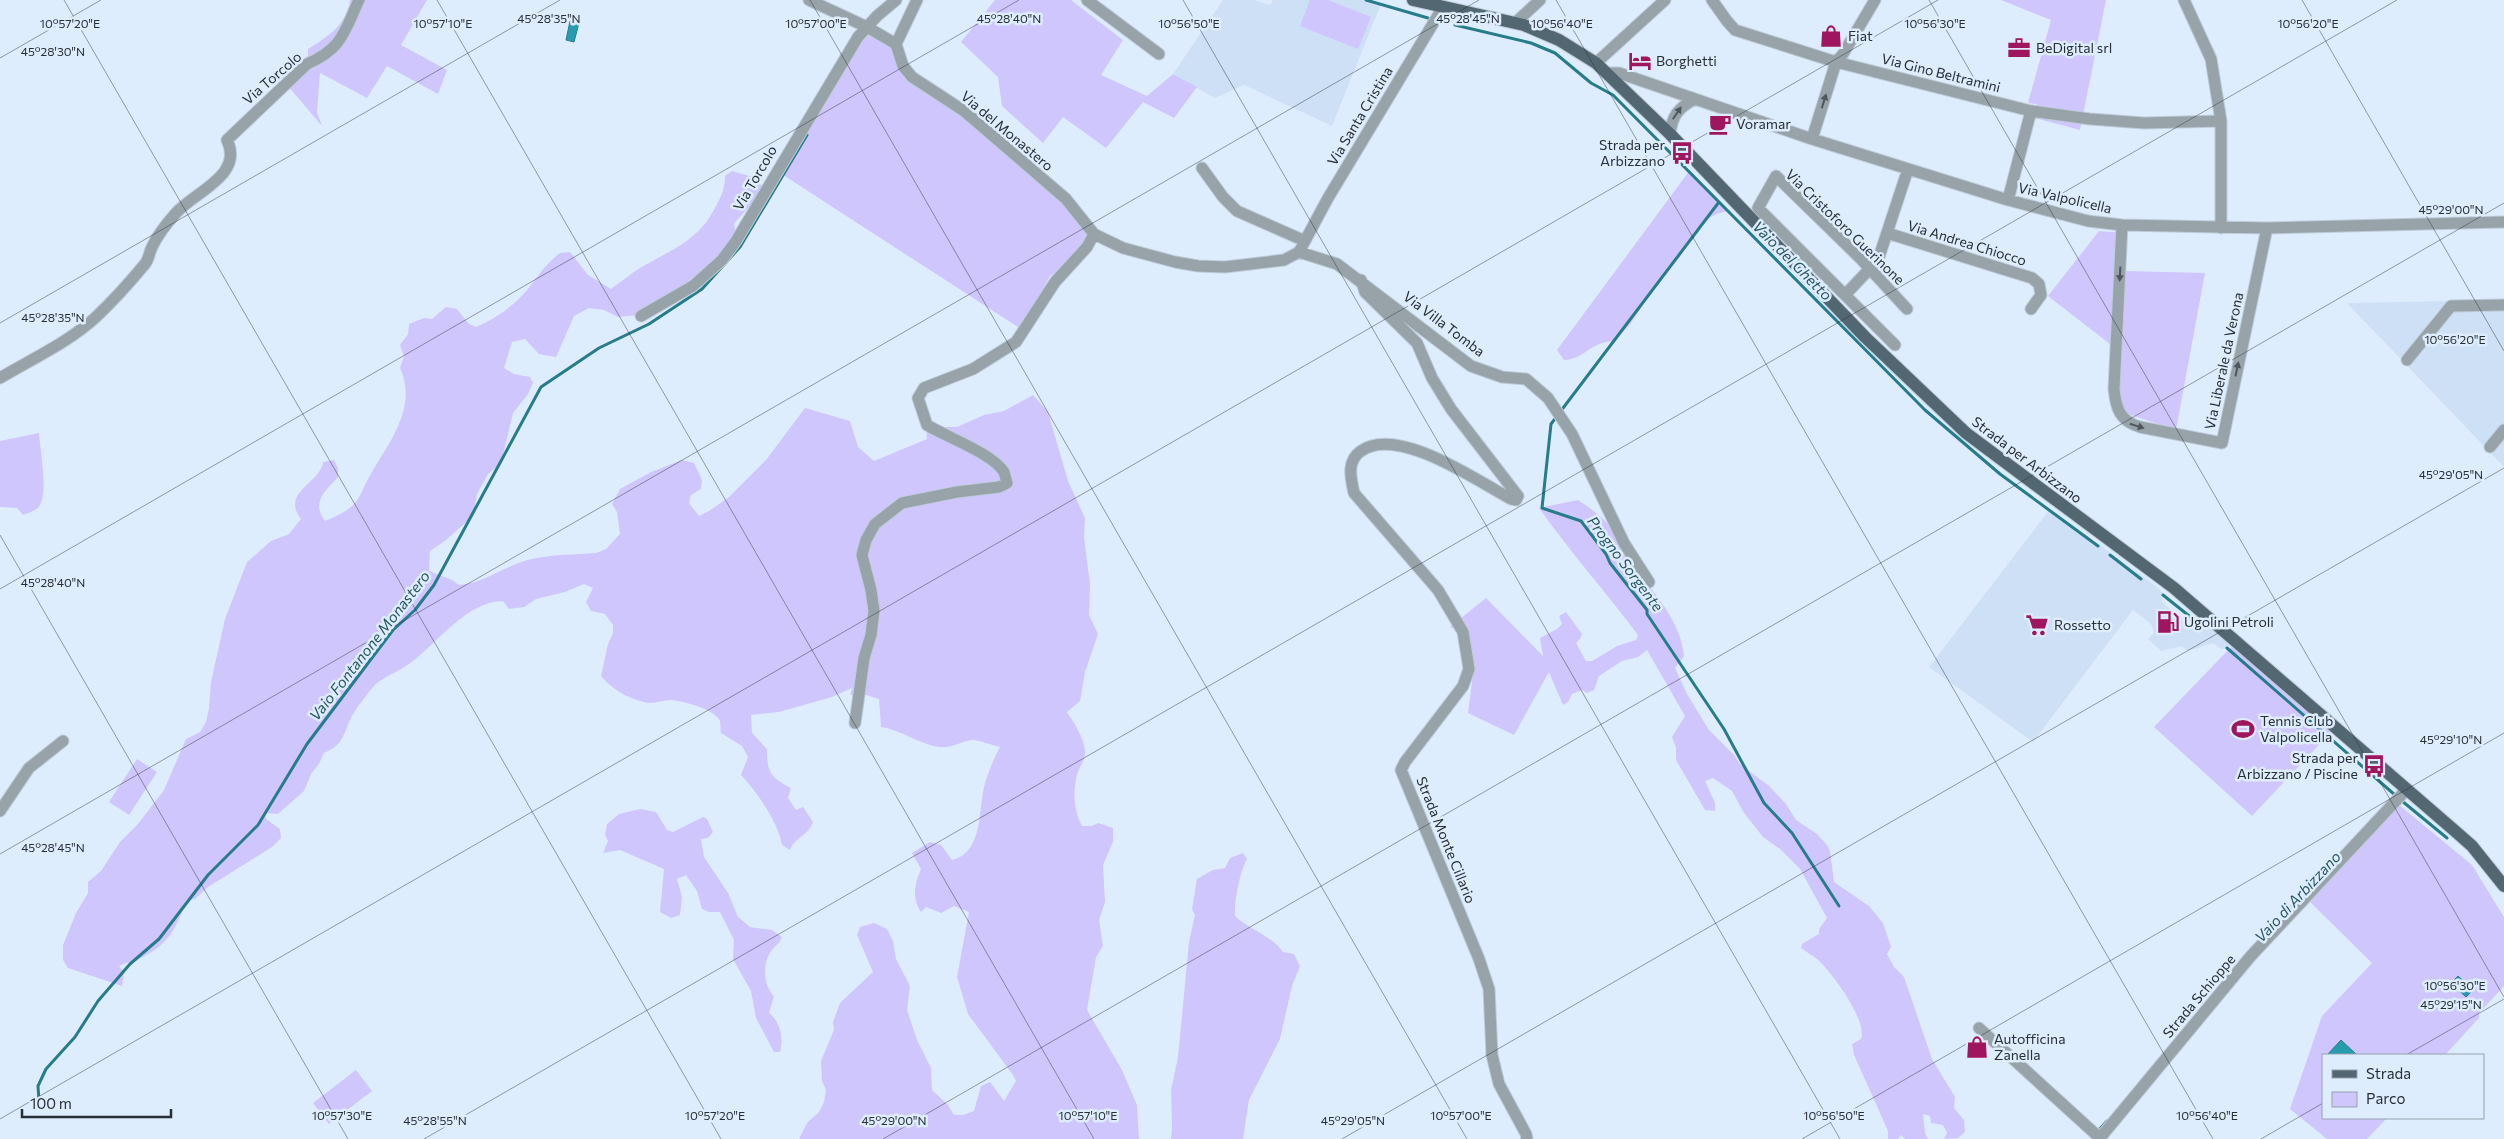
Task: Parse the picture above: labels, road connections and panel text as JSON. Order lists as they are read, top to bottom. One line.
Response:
{"streets":{"main road":["Strada per Arbizzano"],"street":["Via Gino Beltramini","Via Torcolo","Via Santa Cristina","Via del Monastero","Via Valpolicella","Via Cristoforo Guerinone","Via Andrea Chiocco","Via Villa Tomba","Via Liberale da Verona","Strada Monte Cillario","Strada Schioppe"]},"crossings":[["Via Santa Cristina","Via del Monastero"],["Via Santa Cristina","Via Villa Tomba"],["Via del Monastero","Via Villa Tomba"],["Via Valpolicella","Via Andrea Chiocco"],["Via Valpolicella","Via Liberale da Verona"],["Via Valpolicella","Strada per Arbizzano"],["Via Cristoforo Guerinone","Via Andrea Chiocco"],["Via Villa Tomba","Strada Monte Cillario"],["Strada per Arbizzano","Strada Schioppe"]],"water":["Vaio del Ghetto","Progno Sorgente","Vaio Fontanone Monastero","Vaio di Arbizzano"],"places":{"shop":["Fiat","Autofficina Zanella"],"office":["BeDigital srl"],"hotel":["Borghetti"],"cafe":["Voramar"],"bus stop":["Strada per Arbizzano","Strada per Arbizzano / Piscine"],"fuel station":["Ugolini Petroli"],"supermarket":["Rossetto"],"sports":["Tennis Club Valpolicella"]},"legend":["Strada","Parco"],"scale_bar":"100 m","coordinates":["45°28'40\"N","45°28'35\"N","45°28'45\"N","10°56'30\"E","10°57'20\"E","10°57'10\"E","10°57'00\"E","10°56'50\"E","10°56'40\"E","10°56'20\"E","45°28'30\"N","45°29'00\"N","45°29'05\"N","45°29'10\"N","45°29'15\"N","10°57'30\"E","45°28'55\"N"]}
